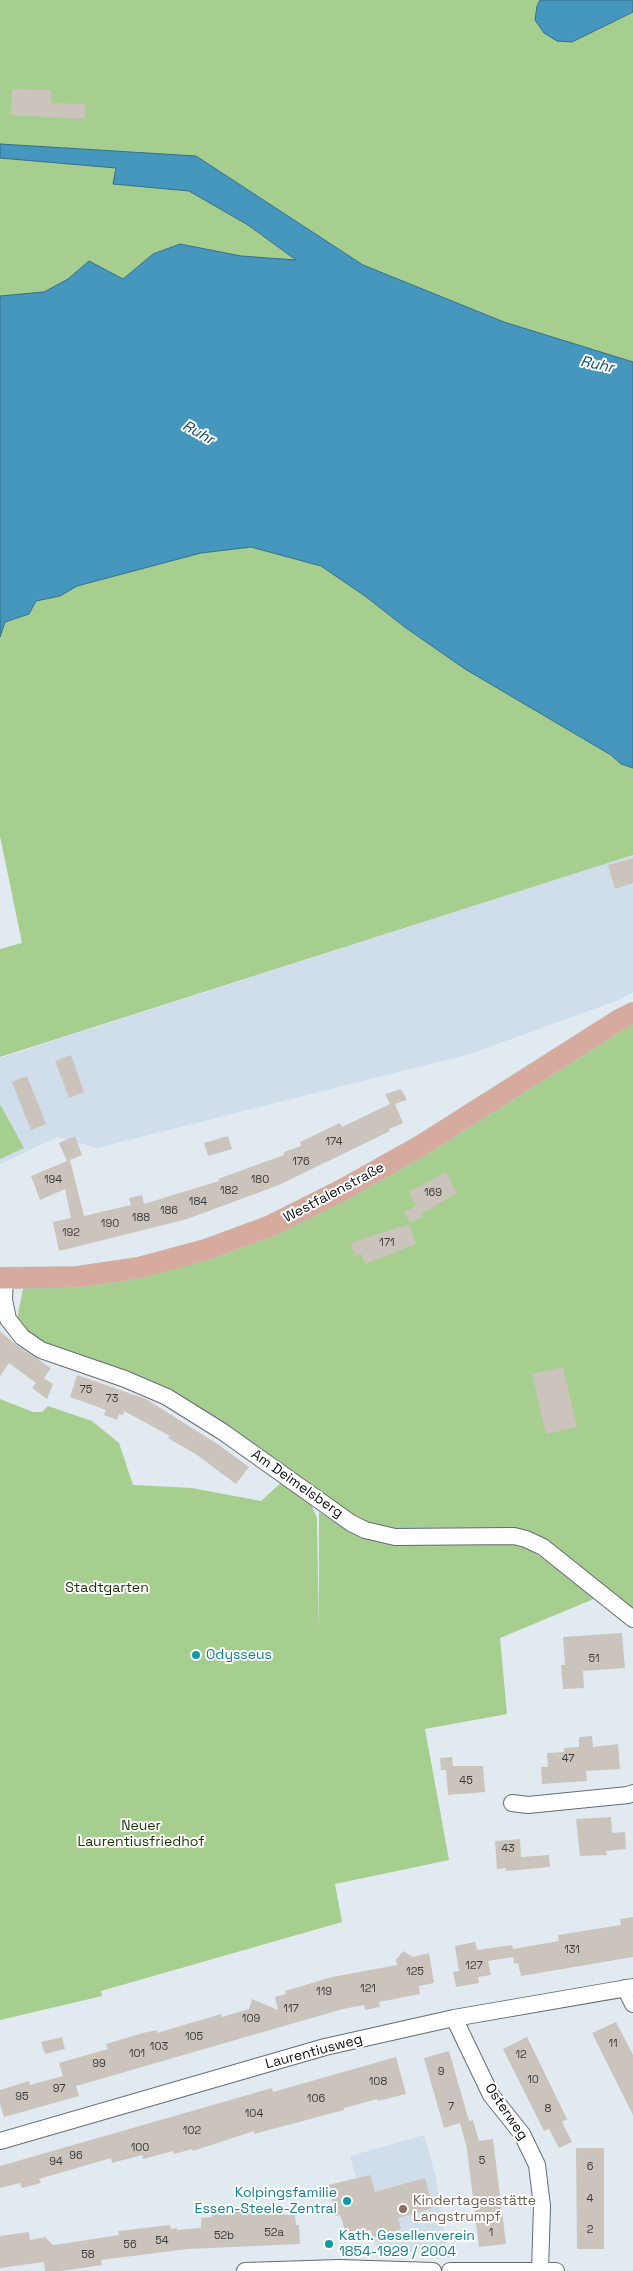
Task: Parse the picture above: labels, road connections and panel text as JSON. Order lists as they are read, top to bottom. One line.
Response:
{"streets":{"main road":["Westfalenstraße"],"street":["Am Deimelsberg","Laurentiusweg","Osterweg"]},"crossings":[["Westfalenstraße","Am Deimelsberg"],["Laurentiusweg","Osterweg"]],"water":["Ruhr"],"parks":["Stadtgarten","Neuer Laurentiusfriedhof"],"places":["Odysseus","Kolpingsfamilie Essen-Steele-Zentral","Kindertagesstätte Langstrumpf","Kath. Gesellenverein 1854-1929 / 2004"],"house_numbers":["174","176","194","180","182","169","184","186","188","190","192","171","75","73","51","47","45","43","131","127","125","121","119","117","109","105","11","103","101","12","99","9","10","108","97","95","106","7","8","104","102","100","96","5","94","6","4","2","52a","1","52b","54","56","58"]}
